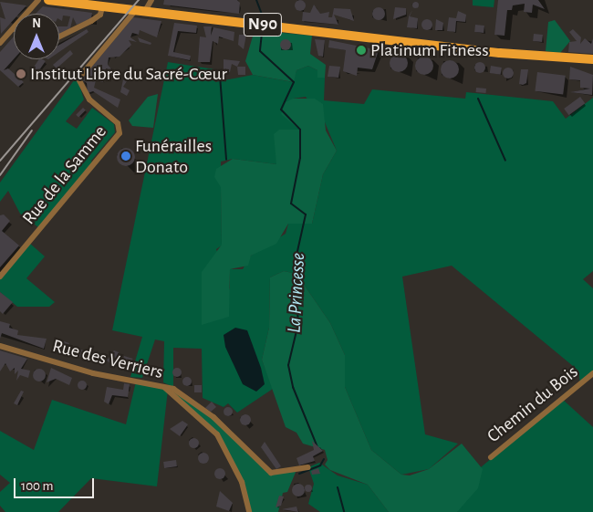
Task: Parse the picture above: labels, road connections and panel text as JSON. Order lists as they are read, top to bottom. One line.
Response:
{"streets":{"main road":["N90"],"street":["Rue de la Samme","Rue des Verriers","Chemin du Bois"]},"crossings":[["N90","Rue de la Samme"]],"water":["La Princesse"],"places":["Platinum Fitness","Institut Libre du Sacré-Cœur","Funérailles Donato"],"scale_bar":"100 m","north":"top"}
